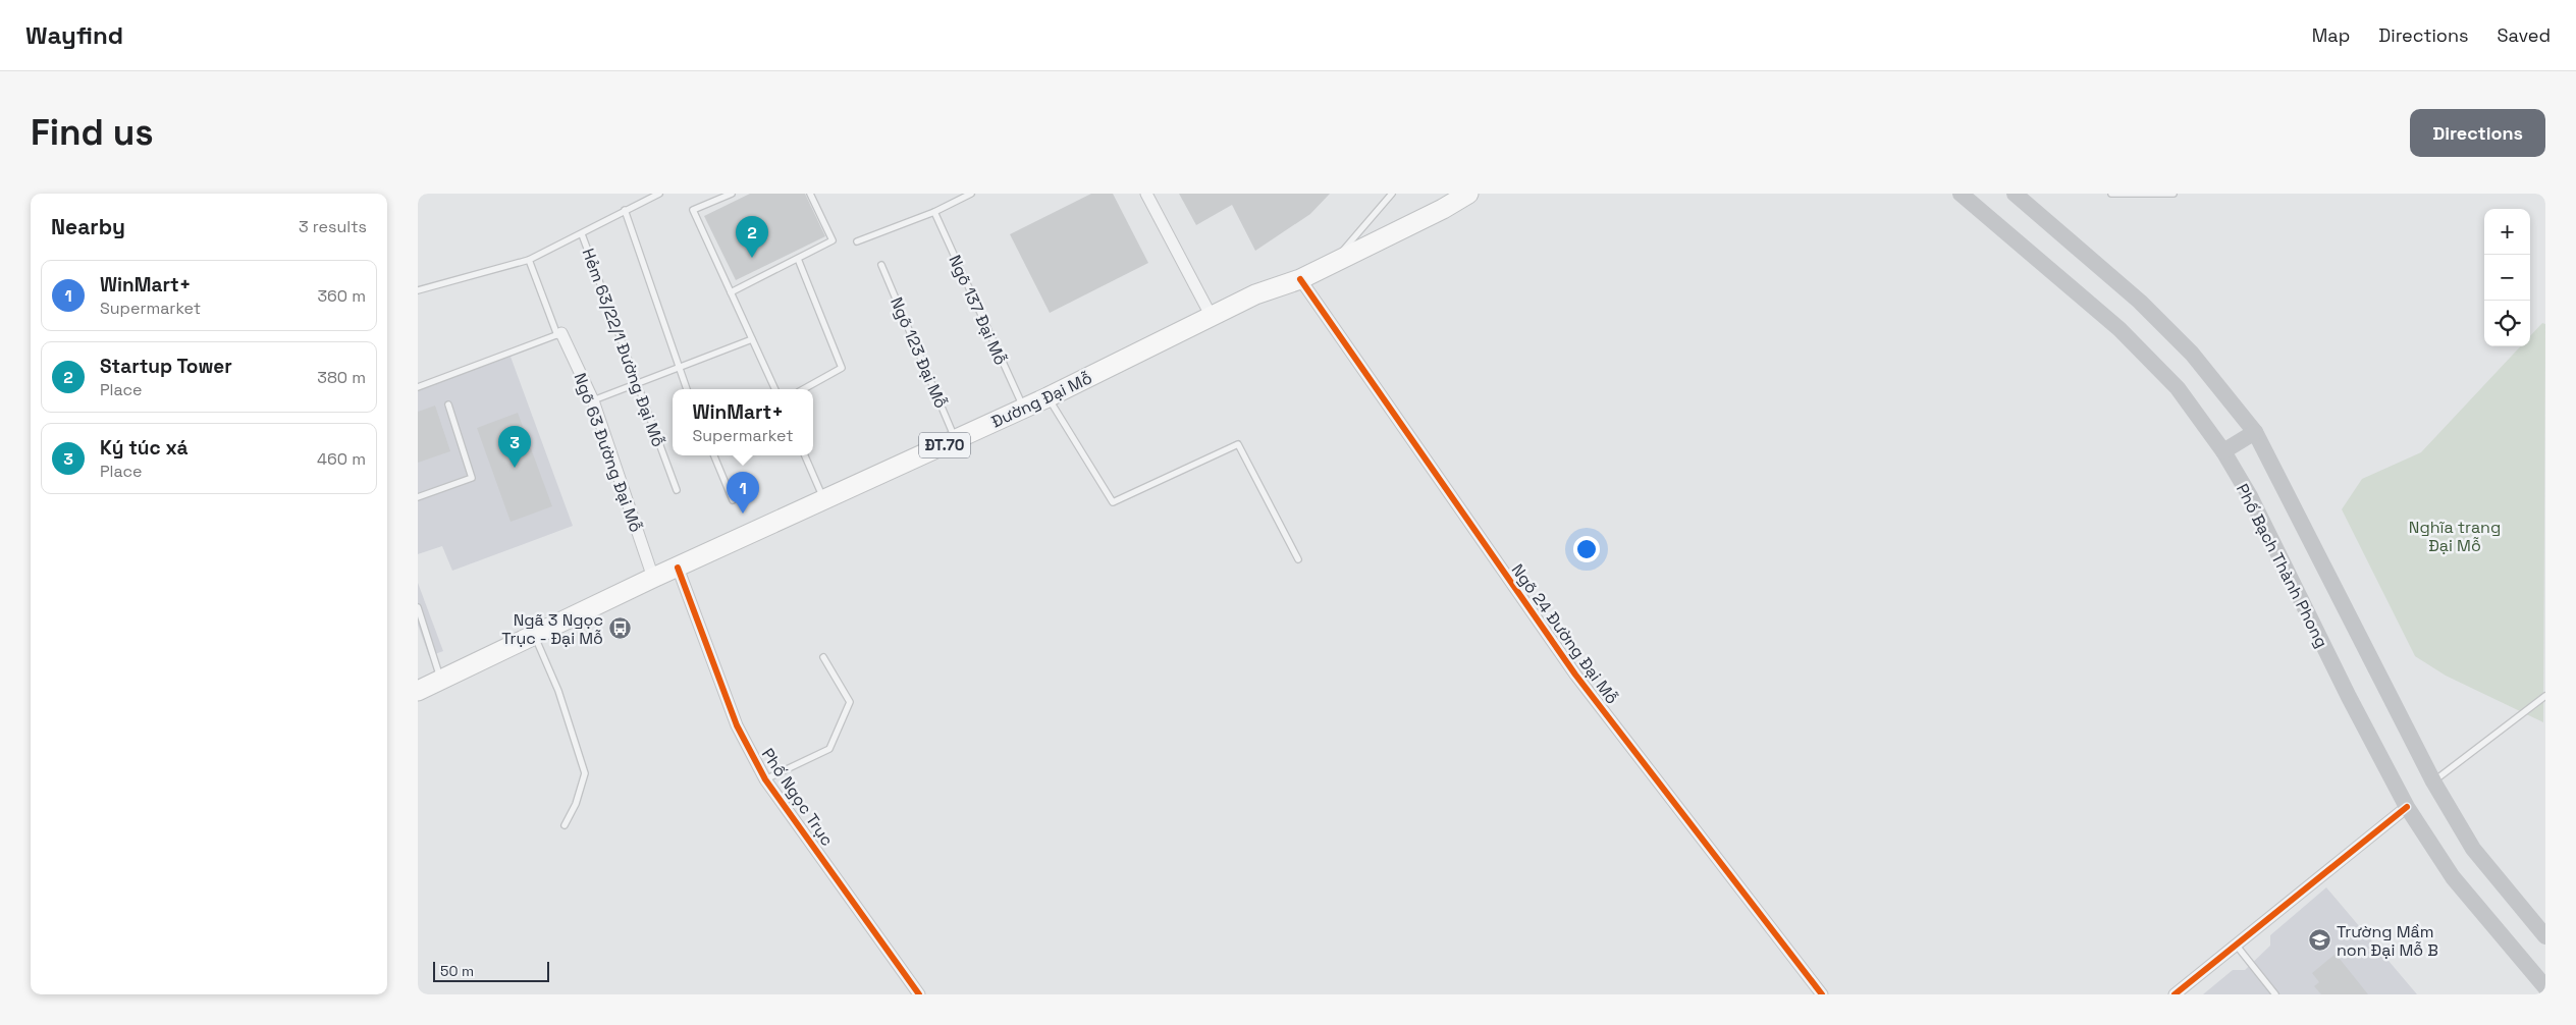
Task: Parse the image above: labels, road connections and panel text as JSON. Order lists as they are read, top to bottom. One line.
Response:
{"streets":{"main road":["Đường Đại Mỗ","ĐT.70","Phố Bạch Thành Phong"],"street":["Ngõ 63 Đường Đại Mỗ","Ngõ 24 Đường Đại Mỗ","Phố Ngọc Trục"],"lane":["Ngõ 137 Đại Mỗ","Hẻm 63/22/1 Đường Đại Mỗ","Ngõ 123 Đại Mỗ"]},"crossings":[["Ngõ 137 Đại Mỗ","Đường Đại Mỗ"],["Ngõ 123 Đại Mỗ","Đường Đại Mỗ"],["Đường Đại Mỗ","Ngõ 63 Đường Đại Mỗ"],["Đường Đại Mỗ","Ngõ 24 Đường Đại Mỗ"],["Đường Đại Mỗ","Phố Ngọc Trục"]],"parks":["Nghĩa trang Đại Mỗ"],"places":{"bus stop":["Ngã 3 Ngọc Trục - Đại Mỗ"],"school or university":["Trường Mầm non Đại Mỗ B"]},"scale_bar":"50 m","page":{"header":"Wayfind","nav":["Map","Directions","Saved"],"buttons":"Directions","title":"Find us","heading":["Nearby","3 results"],"map_buttons":["+","−"],"pins":["2","3","1"],"list":[{"mark":"1","name":"WinMart+","note":"Supermarket","value":"360 m"},{"mark":"2","name":"Startup Tower","note":"Place","value":"380 m"},{"mark":"3","name":"Ký túc xá","note":"Place","value":"460 m"}],"popup":["WinMart+","Supermarket"],"scale":"50 m"}}
